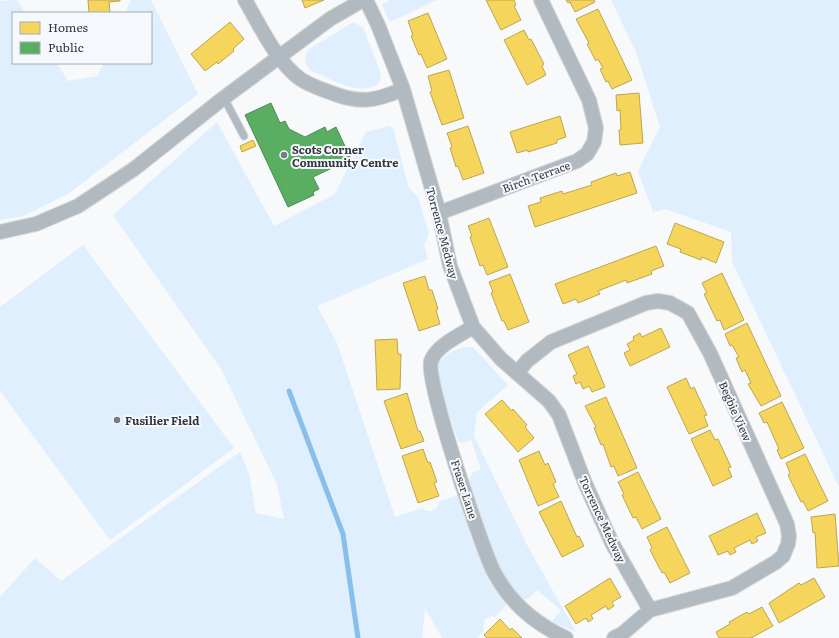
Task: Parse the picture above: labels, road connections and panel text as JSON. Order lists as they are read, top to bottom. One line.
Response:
{"streets":{"street":["Birch Terrace","Torrence Medway","Begbie View","Fraser Lane"]},"crossings":[["Birch Terrace","Torrence Medway"],["Torrence Medway","Begbie View"],["Torrence Medway","Fraser Lane"]],"places":["Scots Corner Community Centre","Fusilier Field"],"legend":["Homes","Public"]}
